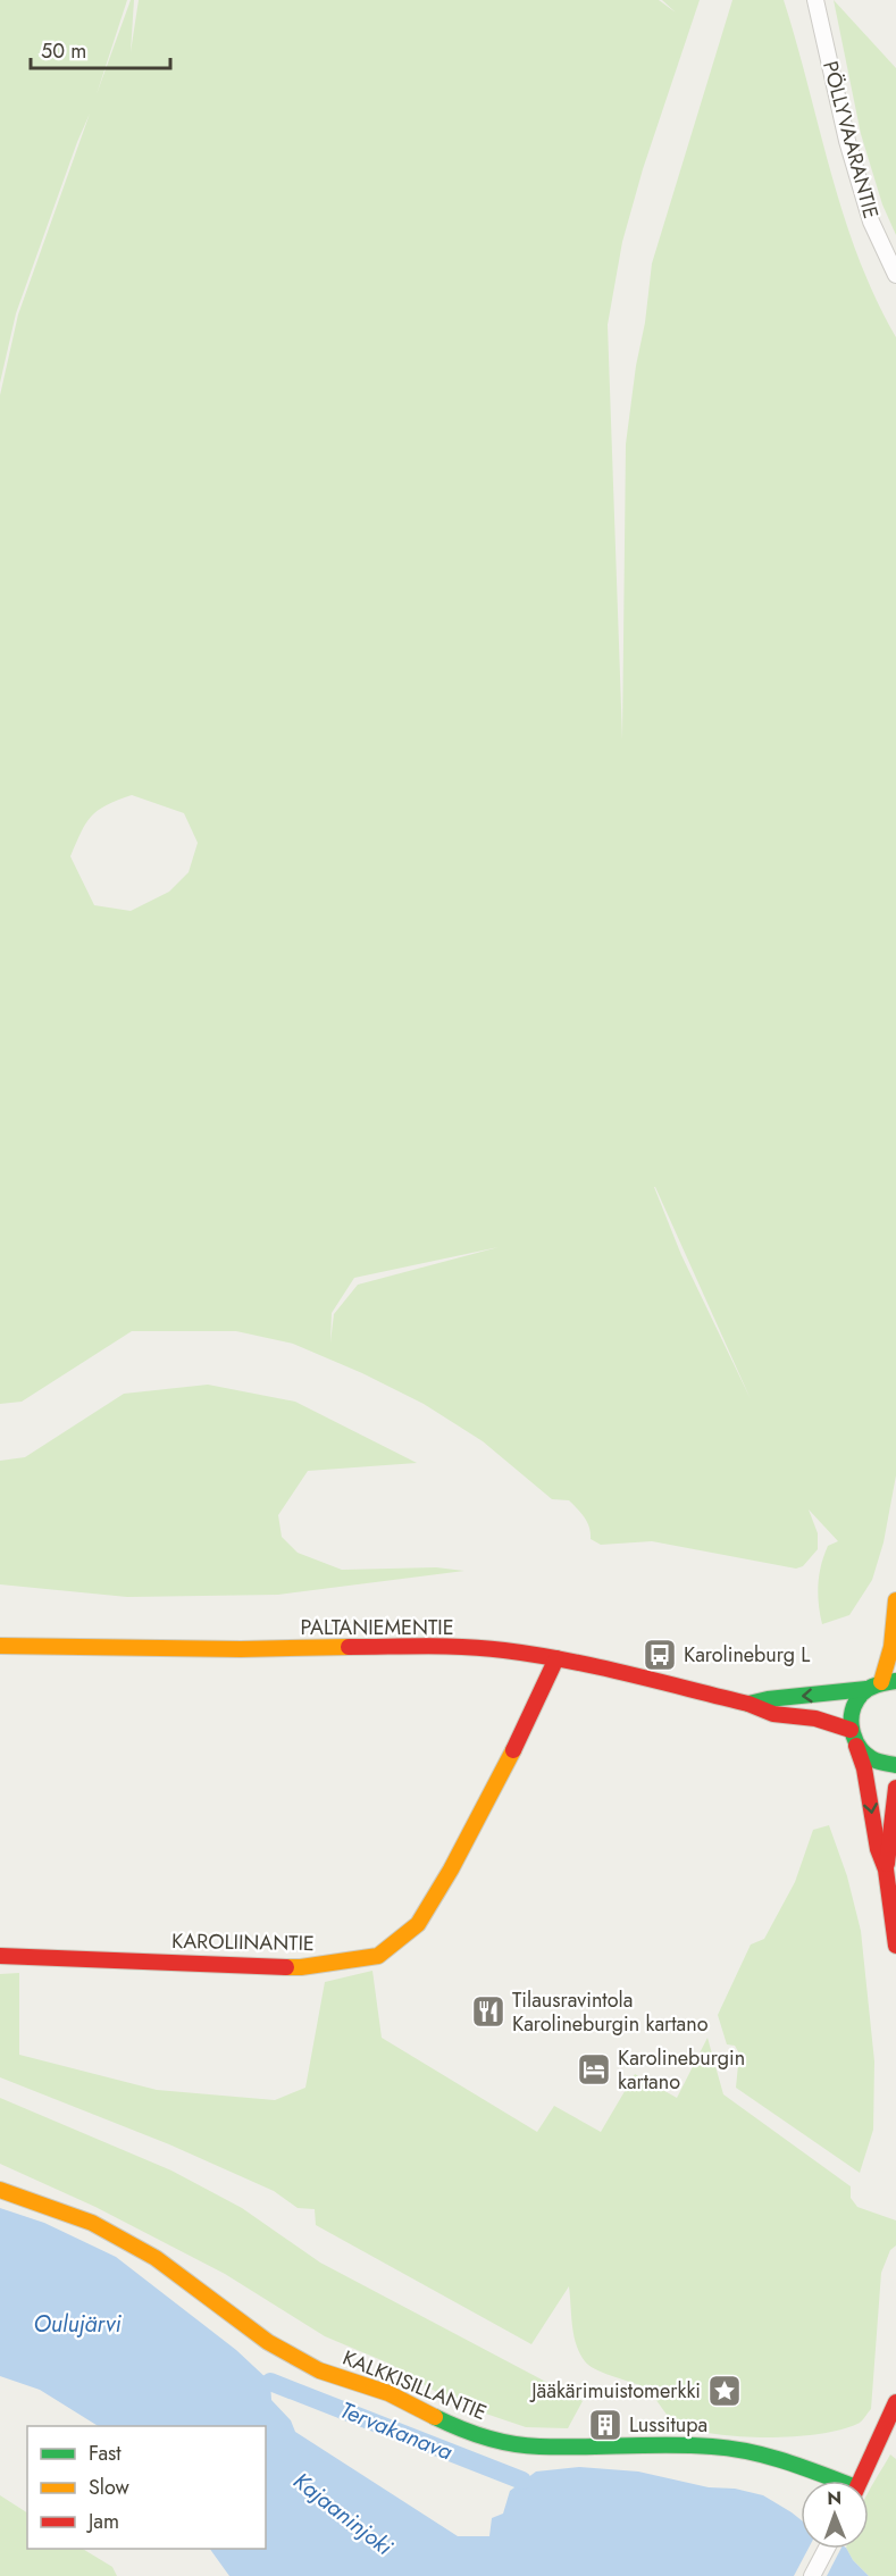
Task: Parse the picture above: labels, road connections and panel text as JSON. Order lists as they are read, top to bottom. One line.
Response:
{"streets":{"street":["PÖLLYVAARANTIE","PALTANIEMENTIE","KAROLIINANTIE","KALKKISILLANTIE"]},"crossings":[["PALTANIEMENTIE","KAROLIINANTIE"]],"water":["Oulujärvi","Tervakanava","Kajaaninjoki"],"places":{"bus stop":["Karolineburg L"],"restaurant":["Tilausravintola Karolineburgin kartano"],"hotel":["Karolineburgin kartano"],"place":["Jääkärimuistomerkki"],"building":["Lussitupa"]},"legend":["Fast","Slow","Jam"],"scale_bar":"50 m","north":"top"}
